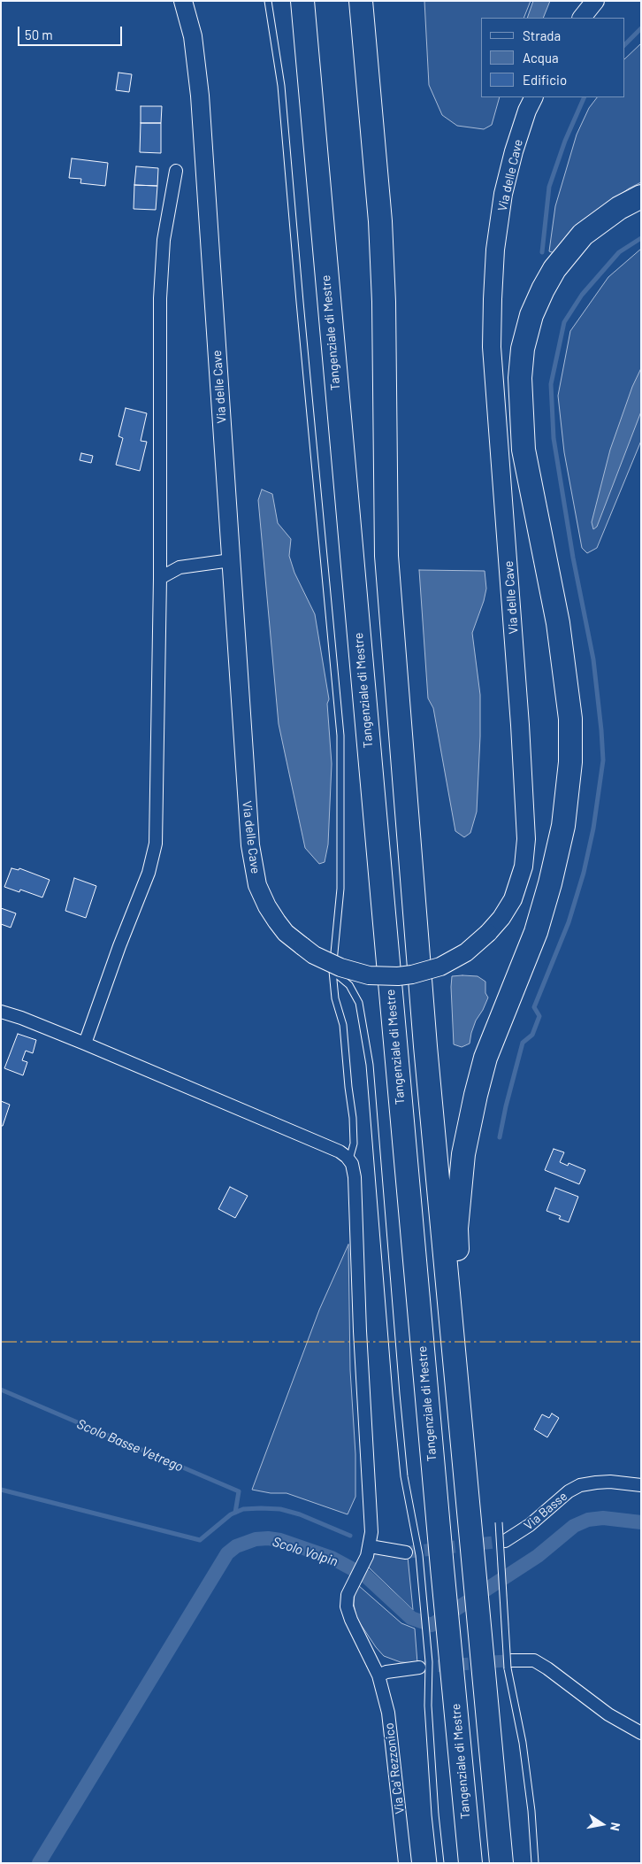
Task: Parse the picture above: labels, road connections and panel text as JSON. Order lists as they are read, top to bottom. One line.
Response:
{"streets":{"highway":["Tangenziale di Mestre"],"main road":["Via delle Cave"],"street":["Via Basse","Via Ca' Rezzonico"]},"water":["Scolo Basse Vetrego","Scolo Volpin"],"legend":["Strada","Acqua","Edificio"],"scale_bar":"50 m","north":"right"}
